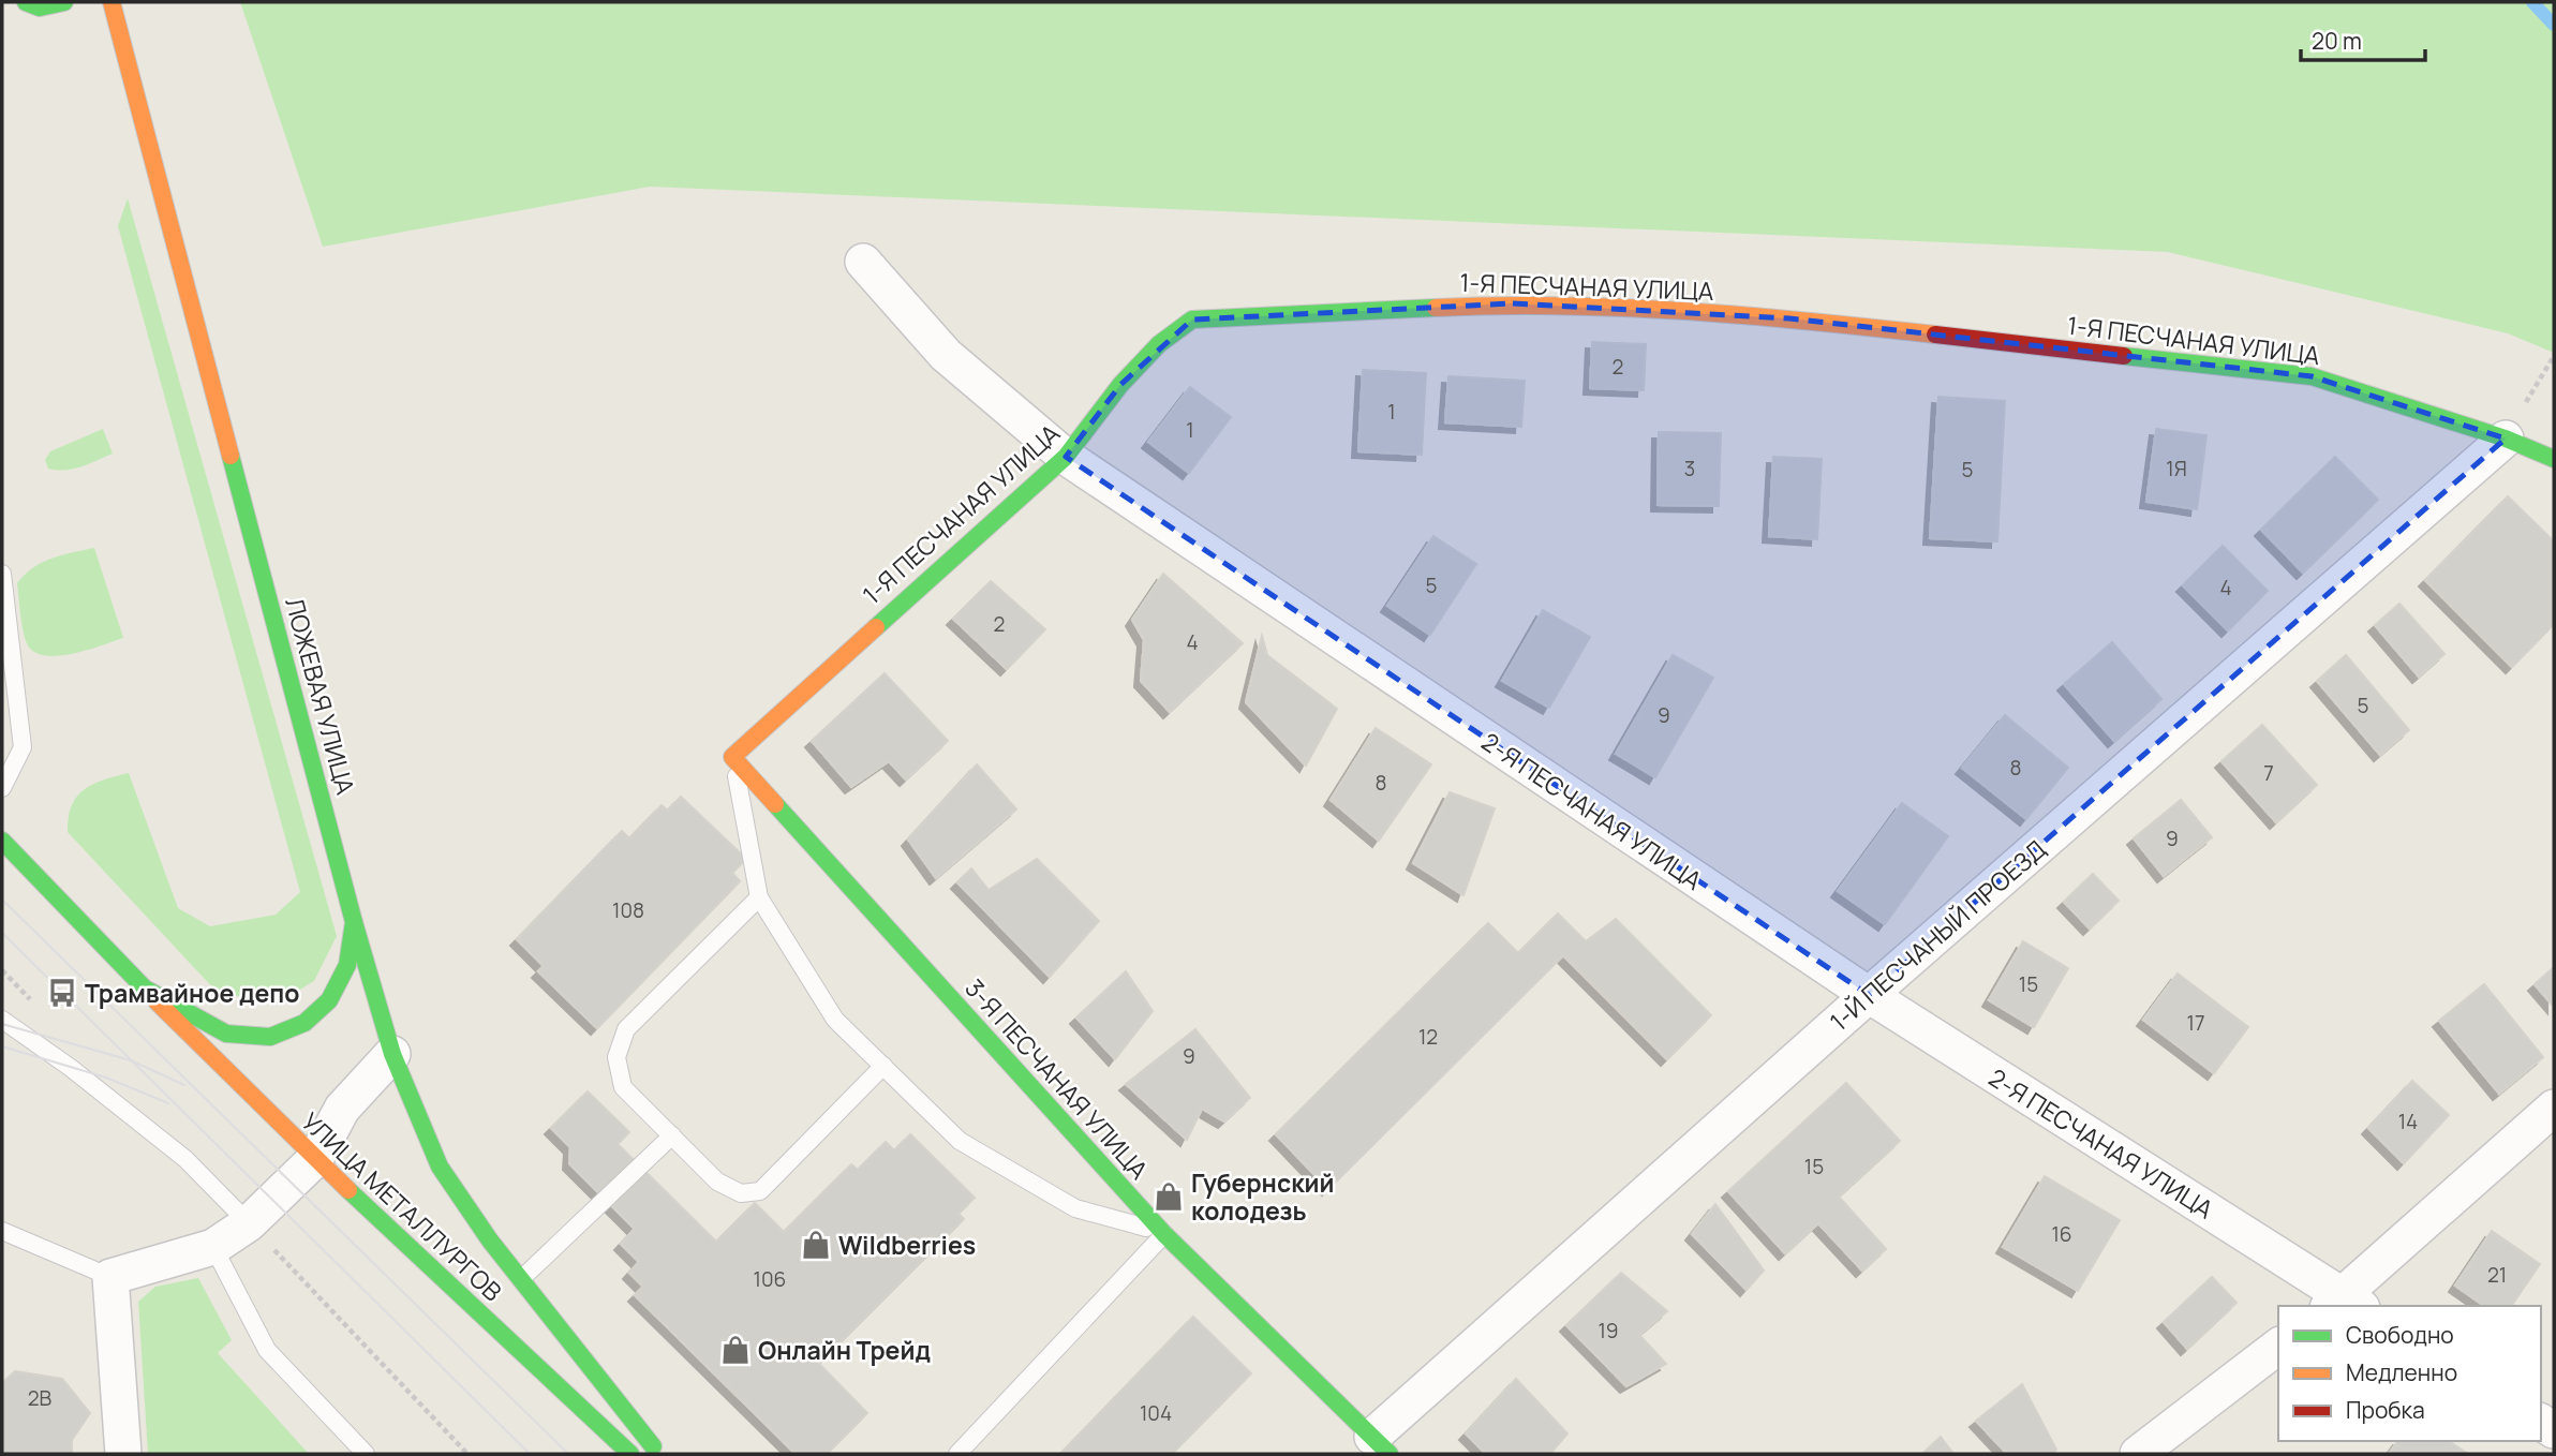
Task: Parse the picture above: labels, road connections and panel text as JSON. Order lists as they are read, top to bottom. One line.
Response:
{"streets":{"street":["1-Я ПЕСЧАНАЯ УЛИЦА","ЛОЖЕВАЯ УЛИЦА","2-Я ПЕСЧАНАЯ УЛИЦА","1-Й ПЕСЧАНЫЙ ПРОЕЗД","3-Я ПЕСЧАНАЯ УЛИЦА","УЛИЦА МЕТАЛЛУРГОВ"]},"crossings":[["1-Я ПЕСЧАНАЯ УЛИЦА","2-Я ПЕСЧАНАЯ УЛИЦА"],["1-Я ПЕСЧАНАЯ УЛИЦА","1-Й ПЕСЧАНЫЙ ПРОЕЗД"],["1-Я ПЕСЧАНАЯ УЛИЦА","3-Я ПЕСЧАНАЯ УЛИЦА"],["ЛОЖЕВАЯ УЛИЦА","УЛИЦА МЕТАЛЛУРГОВ"],["2-Я ПЕСЧАНАЯ УЛИЦА","1-Й ПЕСЧАНЫЙ ПРОЕЗД"],["1-Й ПЕСЧАНЫЙ ПРОЕЗД","3-Я ПЕСЧАНАЯ УЛИЦА"]],"places":{"bus stop":["Трамвайное депо"],"shop":["Губернский колодезь","Wildberries","Онлайн Трейд"]},"house_numbers":["2","1","1","3","1Я","5","5","4","2","4","5","9","8","7","8","9","108","15","17","12","9","14","15","16","21","106","19","2В","104"],"legend":["Свободно","Медленно","Пробка"],"scale_bar":"20 m"}
